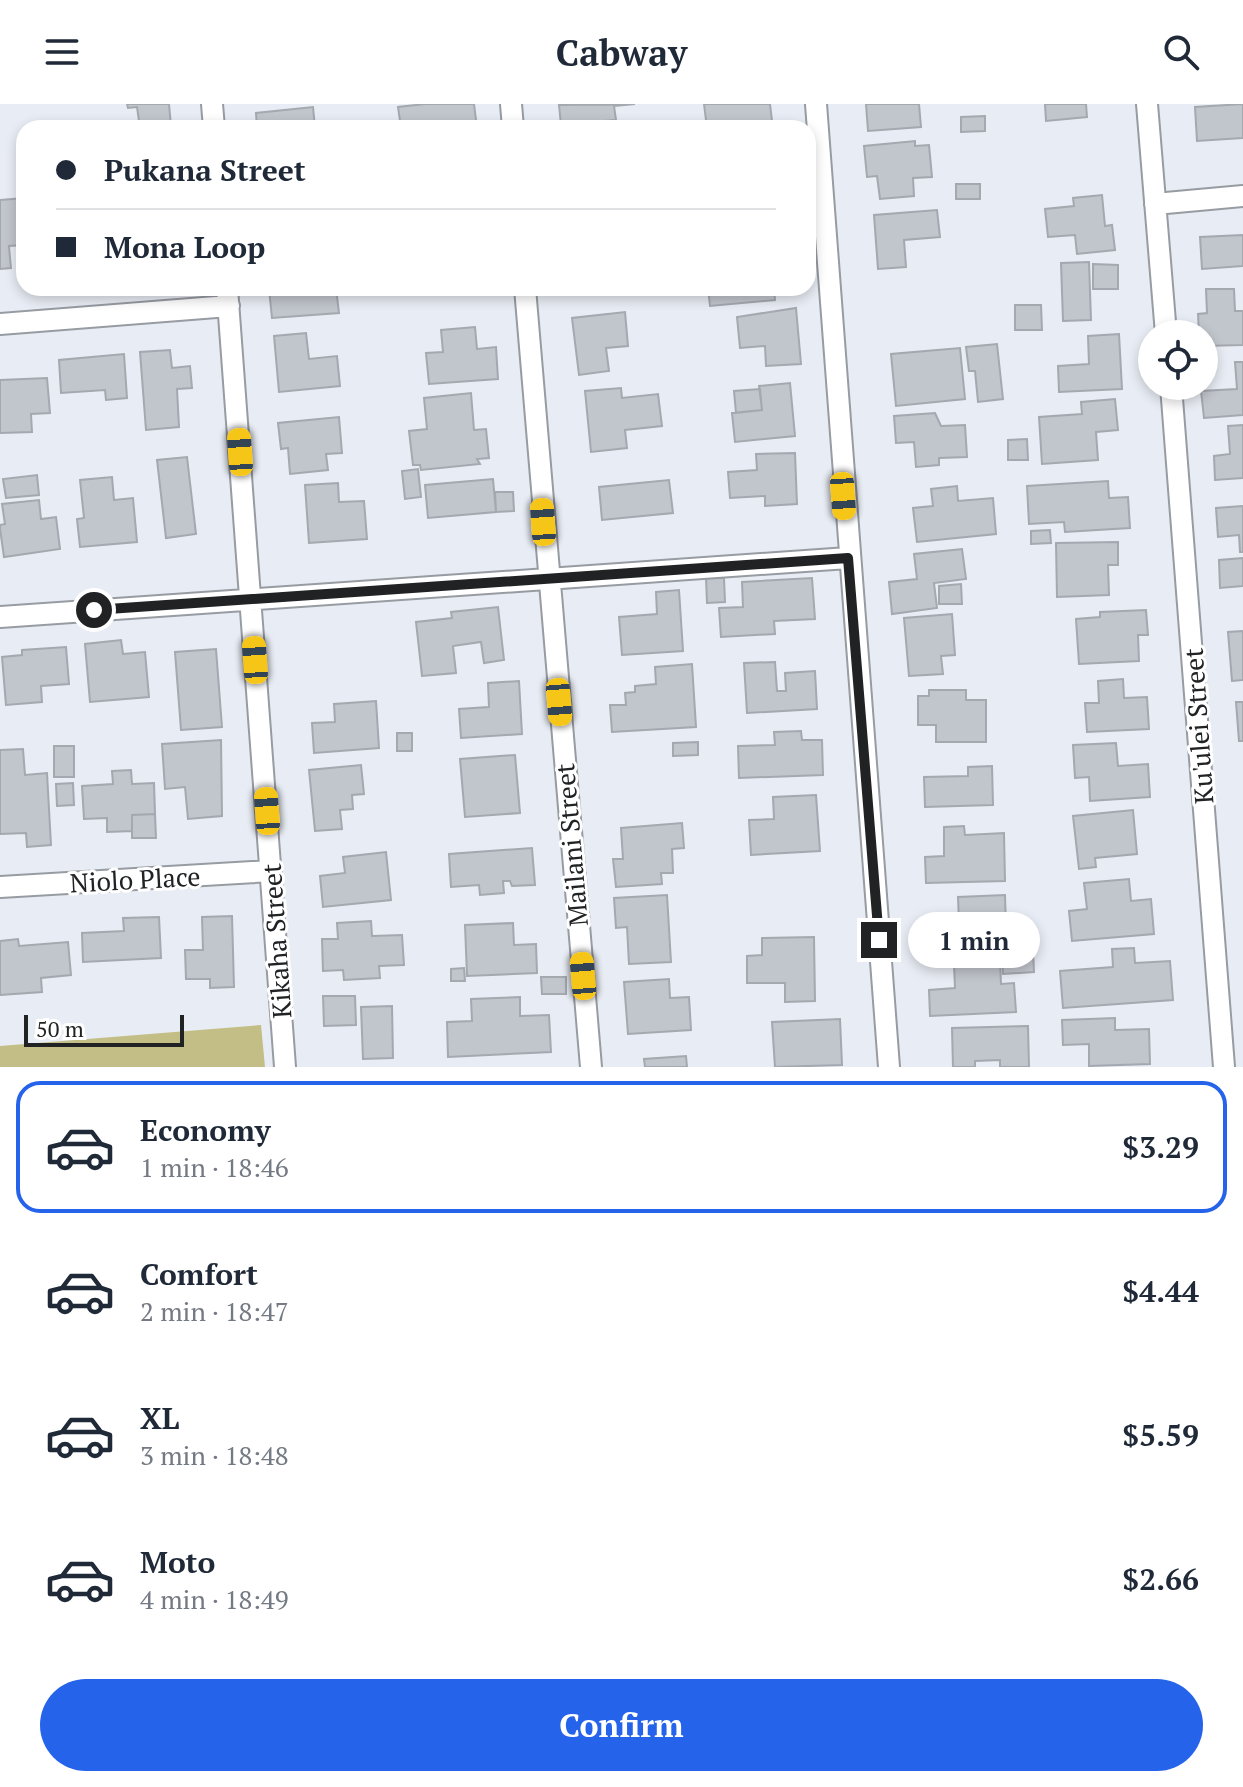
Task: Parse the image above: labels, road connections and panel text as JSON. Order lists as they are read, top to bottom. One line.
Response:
{"streets":{"street":["Ku'ulei Street","Mailani Street","Niolo Place","Kikaha Street"]},"crossings":[["Niolo Place","Kikaha Street"]],"scale_bar":"50 m","page":{"header":"Cabway","banner":["Pukana Street","Mona Loop"],"bubble":"1 min","scale":"50 m","list":[{"name":"Economy","note":"1 min · 18:46","value":"$3.29"},{"name":"Comfort","note":"2 min · 18:47","value":"$4.44"},{"name":"XL","note":"3 min · 18:48","value":"$5.59"},{"name":"Moto","note":"4 min · 18:49","value":"$2.66"}],"buttons":"Confirm"}}
